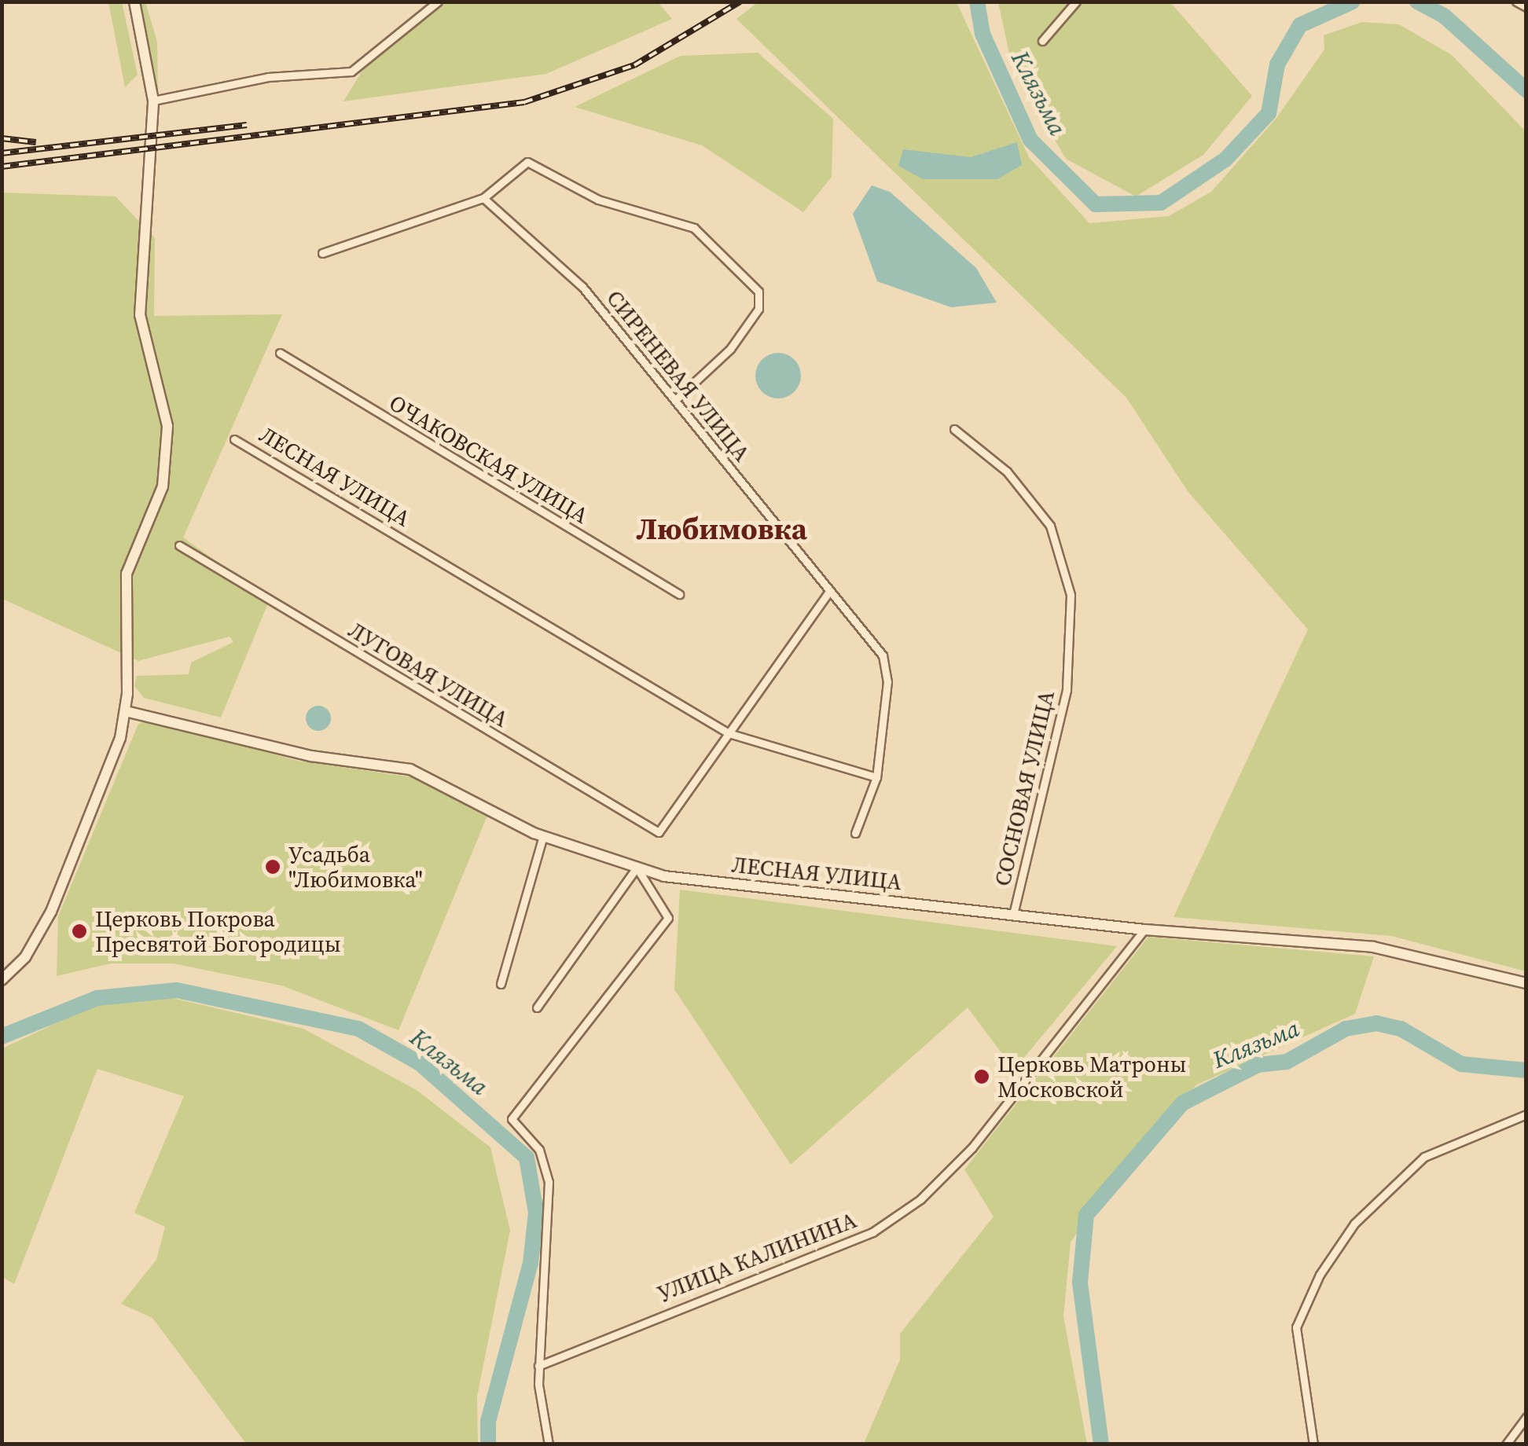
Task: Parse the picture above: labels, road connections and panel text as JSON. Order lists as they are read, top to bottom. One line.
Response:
{"streets":{"street":["СИРЕНЕВАЯ УЛИЦА","ОЧАКОВСКАЯ УЛИЦА","ЛЕСНАЯ УЛИЦА","ЛУГОВАЯ УЛИЦА","СОСНОВАЯ УЛИЦА","УЛИЦА КАЛИНИНА"]},"crossings":[["СИРЕНЕВАЯ УЛИЦА","ЛЕСНАЯ УЛИЦА"],["ЛЕСНАЯ УЛИЦА","ЛУГОВАЯ УЛИЦА"],["ЛЕСНАЯ УЛИЦА","СОСНОВАЯ УЛИЦА"],["ЛЕСНАЯ УЛИЦА","УЛИЦА КАЛИНИНА"]],"districts":["Любимовка"],"water":["Клязьма"],"places":["Усадьба \"Любимовка\"","Церковь Покрова Пресвятой Богородицы","Церковь Матроны Московской"]}
